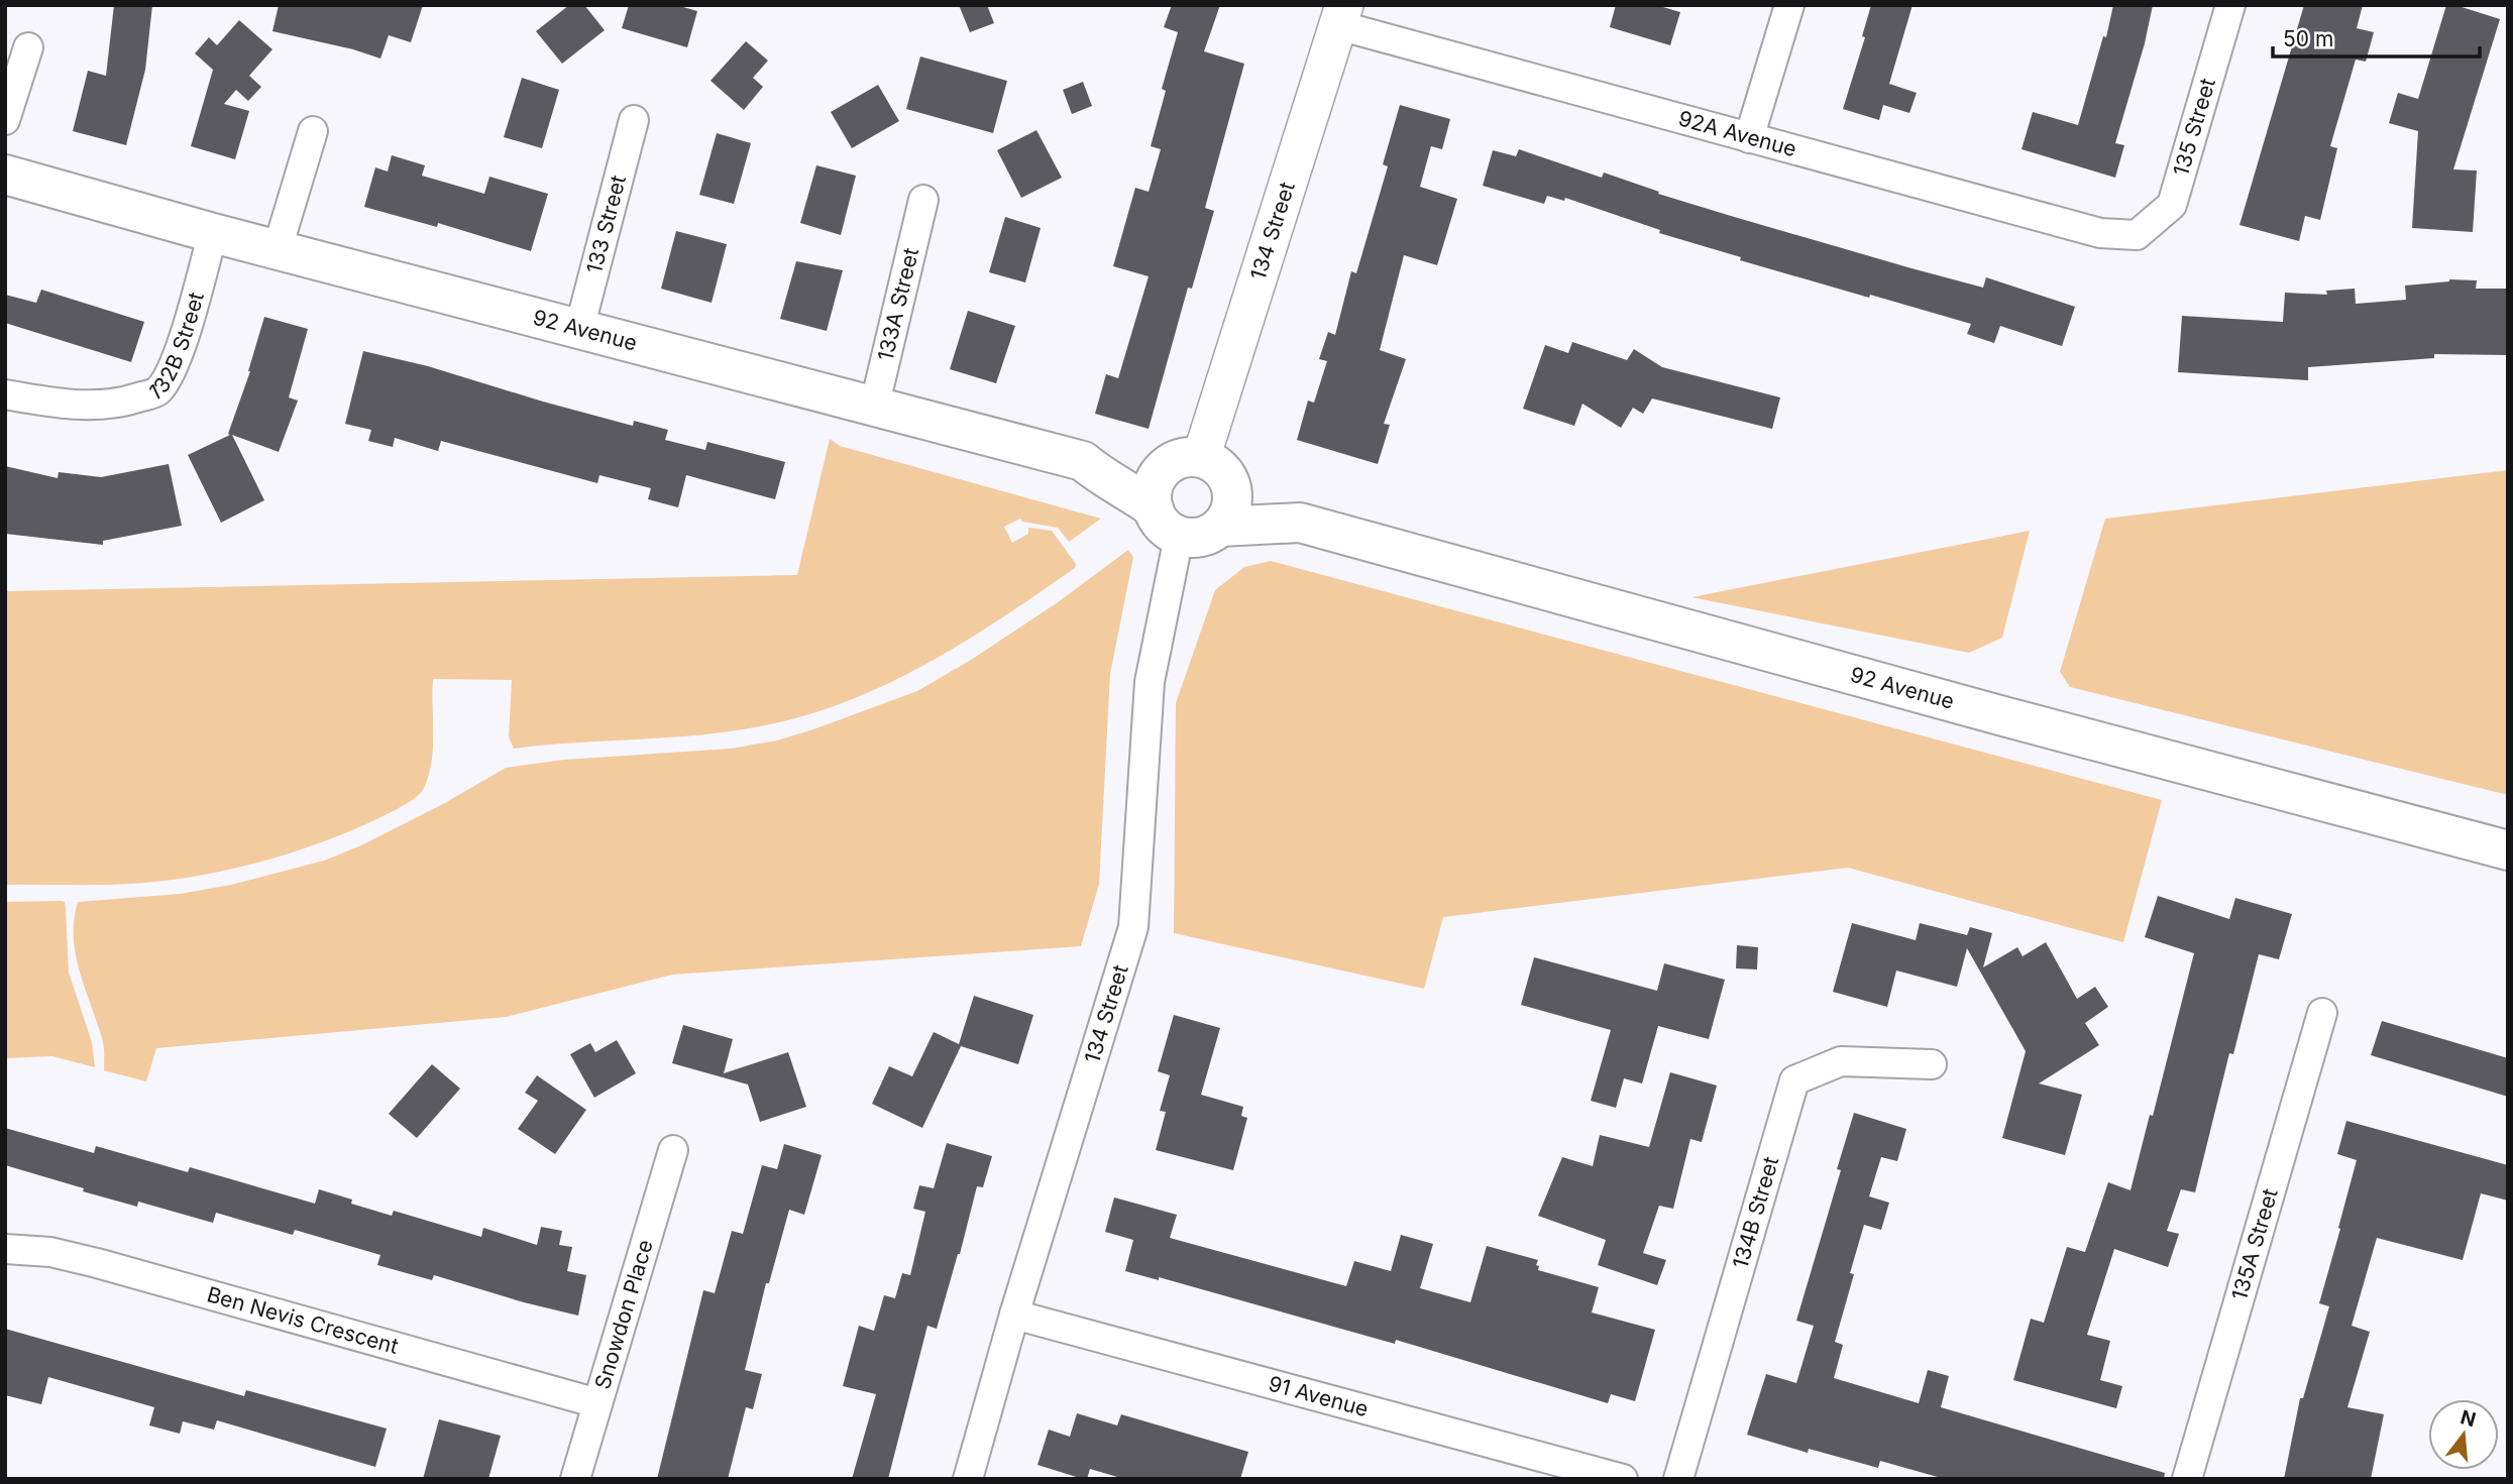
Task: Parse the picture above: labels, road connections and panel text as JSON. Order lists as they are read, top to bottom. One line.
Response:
{"streets":{"main road":["92 Avenue"],"street":["135 Street","92A Avenue","133 Street","134 Street","133A Street","132B Street","134B Street","135A Street","Snowdon Place","Ben Nevis Crescent","91 Avenue"]},"crossings":[["135 Street","92A Avenue"],["92A Avenue","134 Street"],["133 Street","92 Avenue"],["134 Street","92 Avenue"],["134 Street","91 Avenue"],["133A Street","92 Avenue"],["92 Avenue","132B Street"],["Snowdon Place","Ben Nevis Crescent"]],"scale_bar":"50 m","north":"top"}
